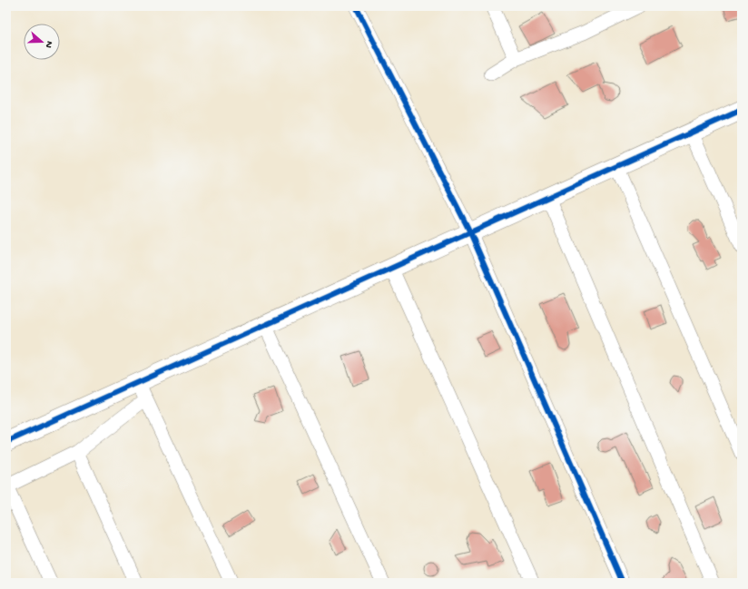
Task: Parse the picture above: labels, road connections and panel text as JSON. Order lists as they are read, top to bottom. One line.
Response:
{"north":"right"}
